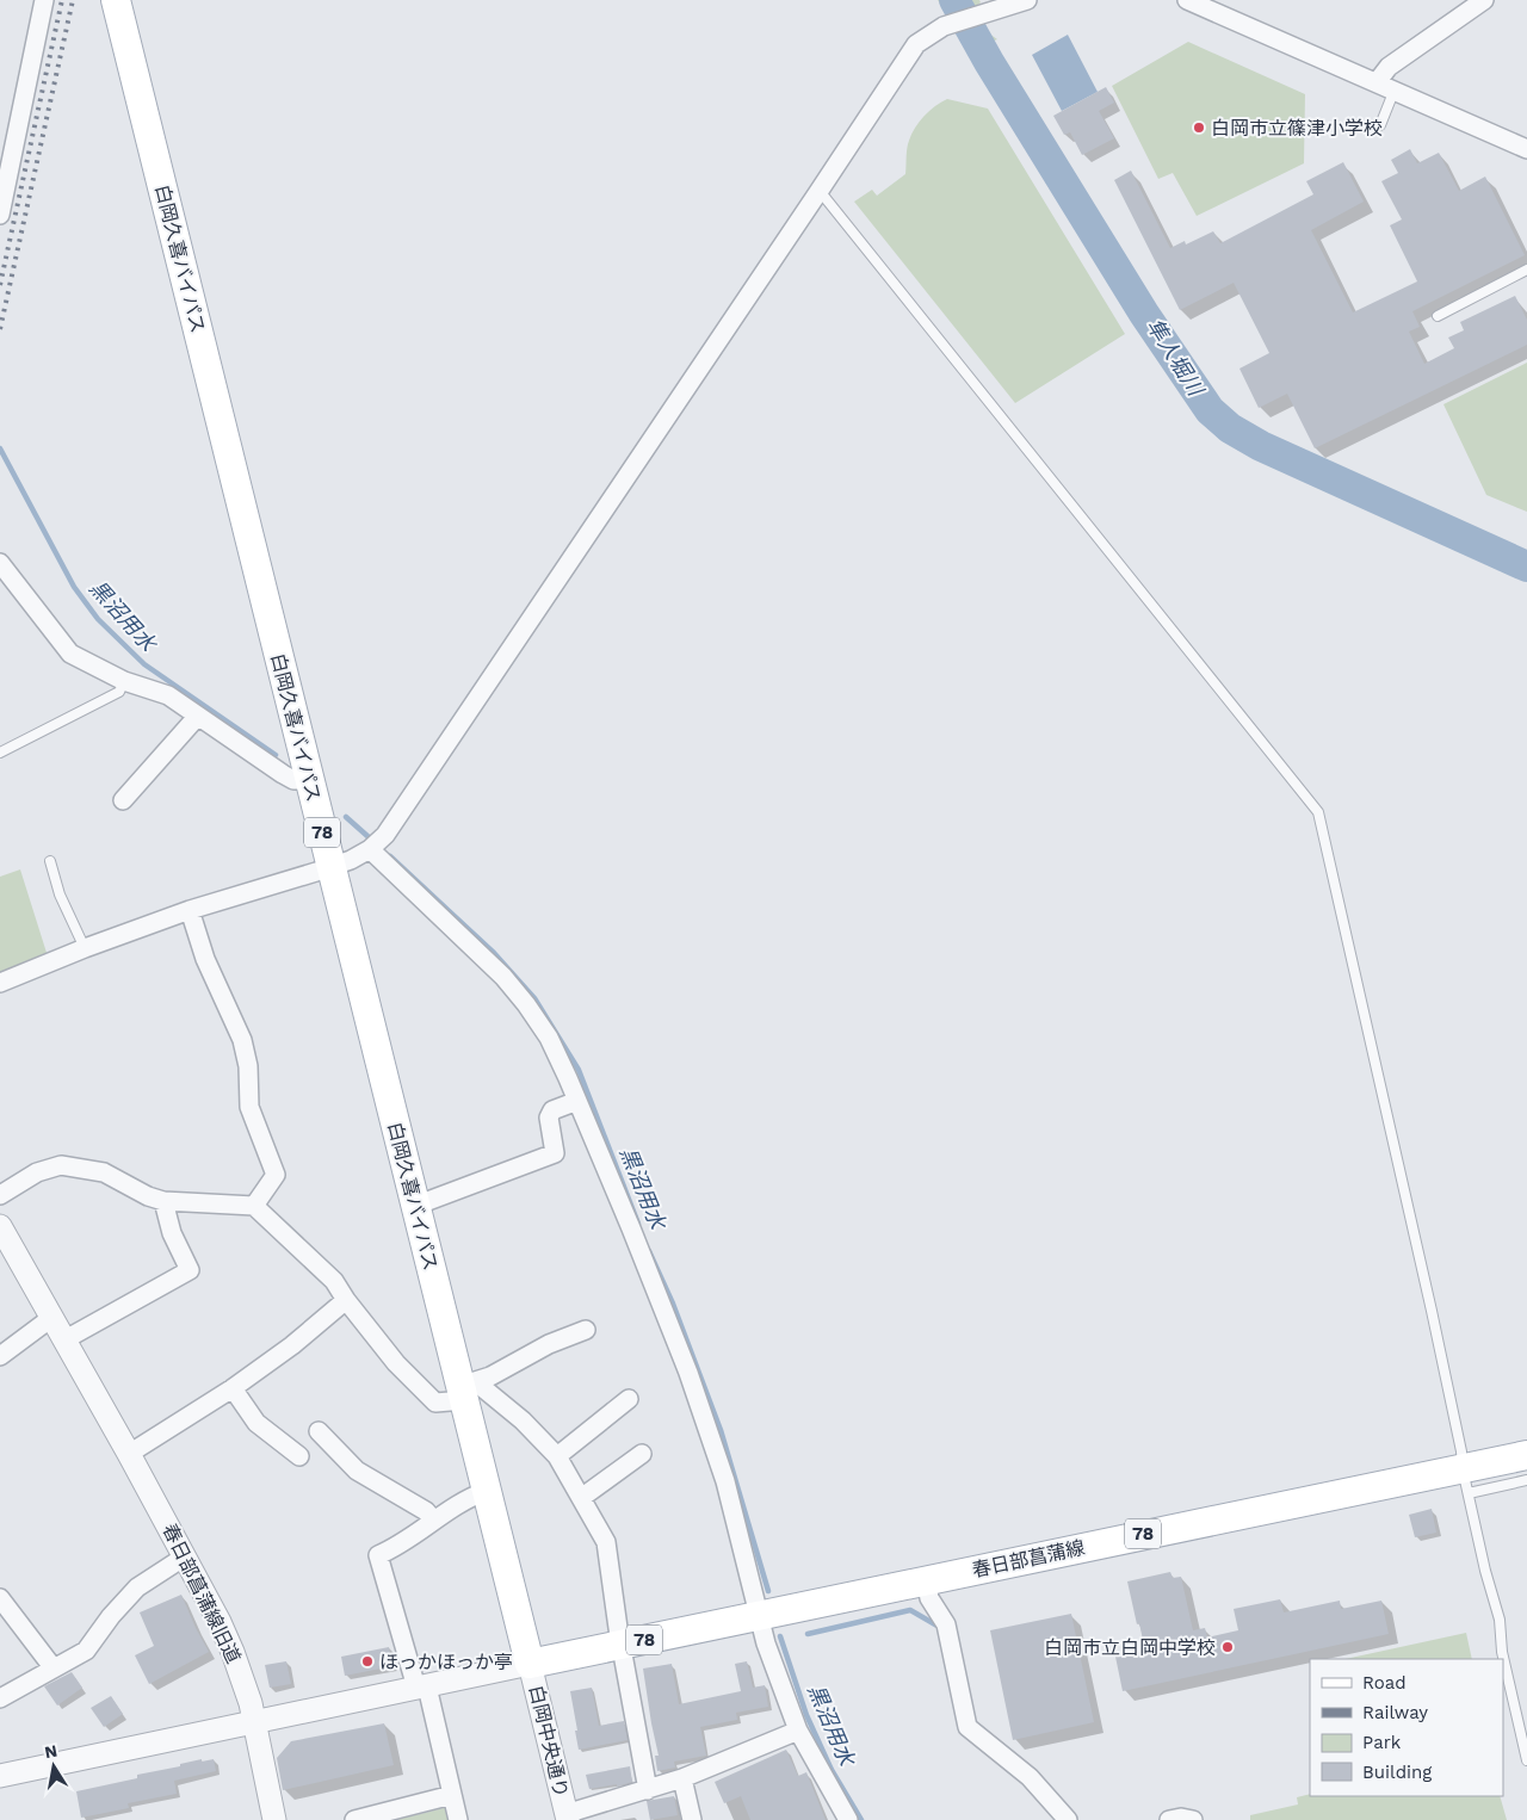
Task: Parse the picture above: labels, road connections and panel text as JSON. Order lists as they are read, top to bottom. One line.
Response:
{"streets":{"main road":["白岡久喜バイパス","78","春日部菖蒲線"],"street":["春日部菖蒲線旧道","白岡中央通り"]},"crossings":[["白岡久喜バイパス","春日部菖蒲線"],["白岡久喜バイパス","白岡中央通り"],["春日部菖蒲線","白岡中央通り"]],"water":["隼人堀川","黒沼用水"],"places":["白岡市立篠津小学校","白岡市立白岡中学校","ほっかほっか亭"],"legend":["Road","Railway","Park","Building"],"north":"top"}
